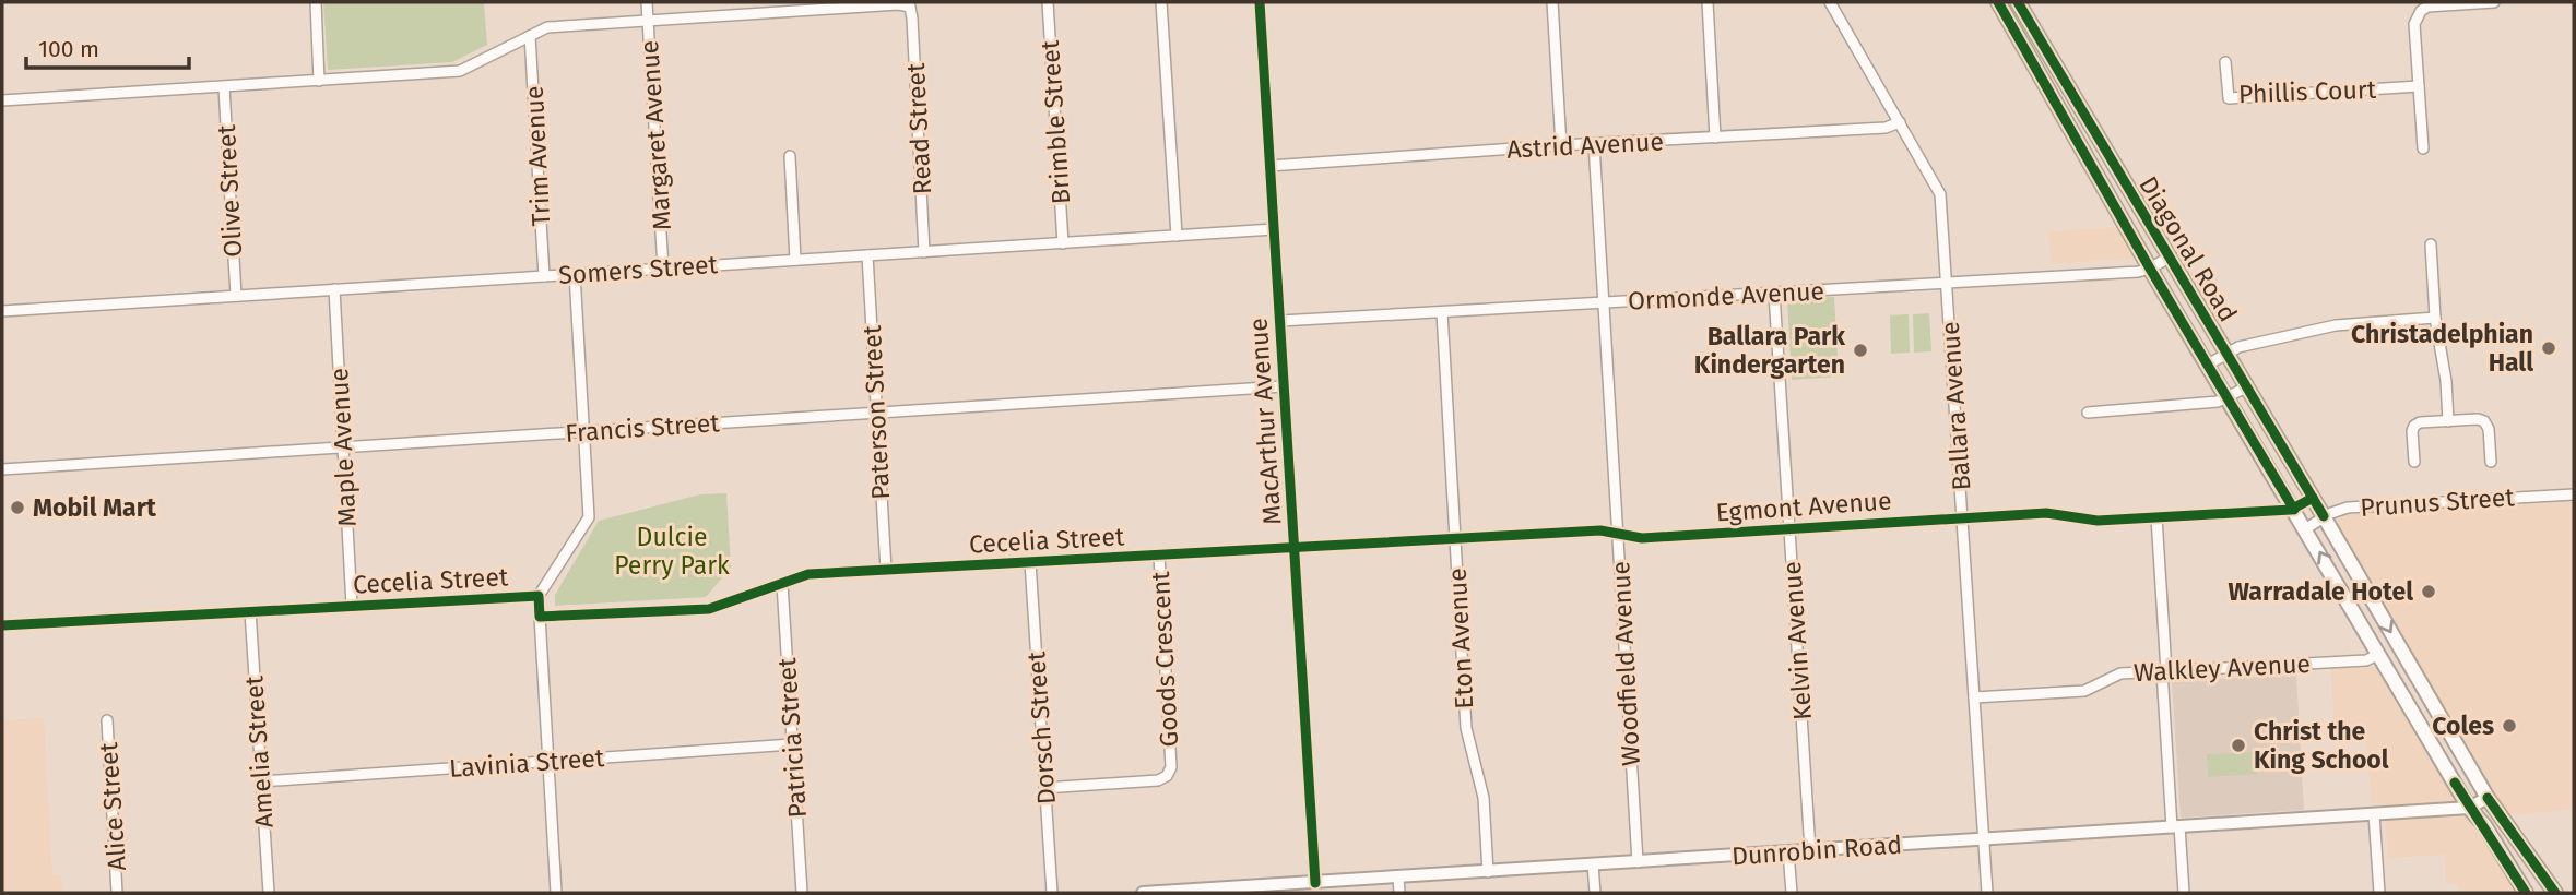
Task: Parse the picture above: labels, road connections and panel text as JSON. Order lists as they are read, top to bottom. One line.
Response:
{"streets":{"main road":["Diagonal Road"],"street":["Phillis Court","Brimble Street","Read Street","Margaret Avenue","Astrid Avenue","Trim Avenue","Olive Street","Somers Street","Ormonde Avenue","Ballara Avenue","Paterson Street","MacArthur Avenue","Francis Street","Maple Avenue","Prunus Street","Egmont Avenue","Cecelia Street","Eton Avenue","Kelvin Avenue","Goods Crescent","Woodfield Avenue","Walkley Avenue","Dorsch Street","Patricia Street","Amelia Street","Lavinia Street","Alice Street","Dunrobin Road"]},"crossings":[["Brimble Street","Somers Street"],["Read Street","Margaret Avenue"],["Read Street","Somers Street"],["Margaret Avenue","Somers Street"],["Astrid Avenue","Ballara Avenue"],["Astrid Avenue","MacArthur Avenue"],["Astrid Avenue","Woodfield Avenue"],["Trim Avenue","Somers Street"],["Olive Street","Somers Street"],["Diagonal Road","Ormonde Avenue"],["Diagonal Road","Prunus Street"],["Diagonal Road","Egmont Avenue"],["Diagonal Road","Walkley Avenue"],["Diagonal Road","Dunrobin Road"],["Somers Street","Paterson Street"],["Somers Street","MacArthur Avenue"],["Somers Street","Maple Avenue"],["Ormonde Avenue","Ballara Avenue"],["Ormonde Avenue","MacArthur Avenue"],["Ormonde Avenue","Eton Avenue"],["Ormonde Avenue","Kelvin Avenue"],["Ormonde Avenue","Woodfield Avenue"],["Ballara Avenue","Egmont Avenue"],["Ballara Avenue","Walkley Avenue"],["Ballara Avenue","Dunrobin Road"],["Paterson Street","Francis Street"],["Paterson Street","Cecelia Street"],["MacArthur Avenue","Francis Street"],["MacArthur Avenue","Egmont Avenue"],["MacArthur Avenue","Cecelia Street"],["MacArthur Avenue","Dunrobin Road"],["Francis Street","Maple Avenue"],["Maple Avenue","Cecelia Street"],["Egmont Avenue","Cecelia Street"],["Egmont Avenue","Eton Avenue"],["Egmont Avenue","Kelvin Avenue"],["Egmont Avenue","Woodfield Avenue"],["Cecelia Street","Goods Crescent"],["Cecelia Street","Dorsch Street"],["Cecelia Street","Patricia Street"],["Cecelia Street","Amelia Street"],["Eton Avenue","Dunrobin Road"],["Kelvin Avenue","Dunrobin Road"],["Goods Crescent","Dorsch Street"],["Woodfield Avenue","Dunrobin Road"],["Patricia Street","Lavinia Street"],["Amelia Street","Lavinia Street"]],"parks":["Dulcie Perry Park"],"places":["Christadelphian Hall","Ballara Park Kindergarten","Mobil Mart","Warradale Hotel","Coles","Christ the King School"],"scale_bar":"100 m"}
